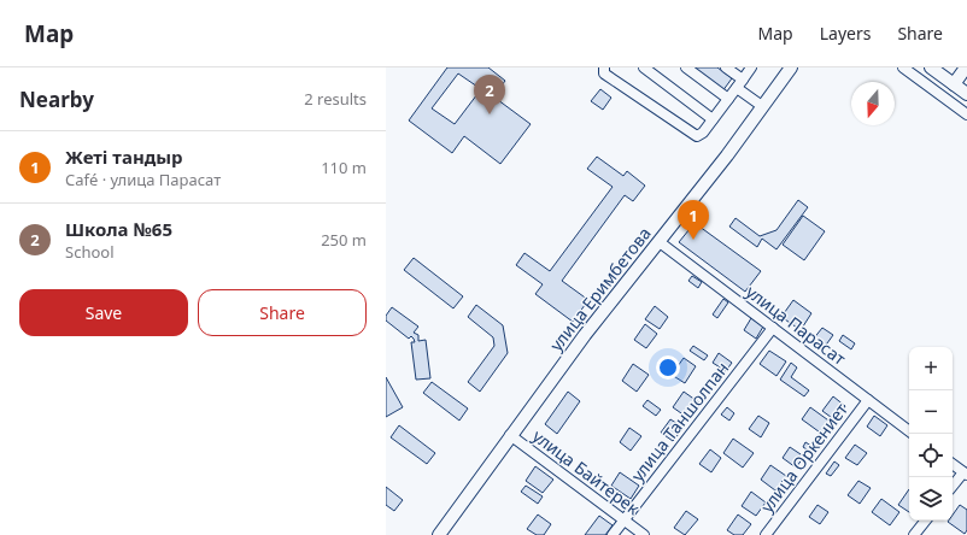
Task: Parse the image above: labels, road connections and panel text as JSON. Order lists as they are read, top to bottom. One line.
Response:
{"streets":{"main road":["улица Еримбетова"],"street":["улица Парасат","улица Таншолпан","улица Оркениет","улица Байтерек"]},"crossings":[["улица Еримбетова","улица Парасат"],["улица Еримбетова","улица Байтерек"],["улица Парасат","улица Таншолпан"],["улица Парасат","улица Оркениет"],["улица Таншолпан","улица Байтерек"]],"north":"bottom","page":{"header":"Map","nav":["Map","Layers","Share"],"heading":["Nearby","2 results"],"pins":["2","1"],"list":[{"mark":"1","name":"Жеті тандыр","note":"Café · улица Парасат","value":"110 m"},{"mark":"2","name":"Школа №65","note":"School","value":"250 m"}],"buttons":["Save","Share"],"map_buttons":["+","−"]}}
